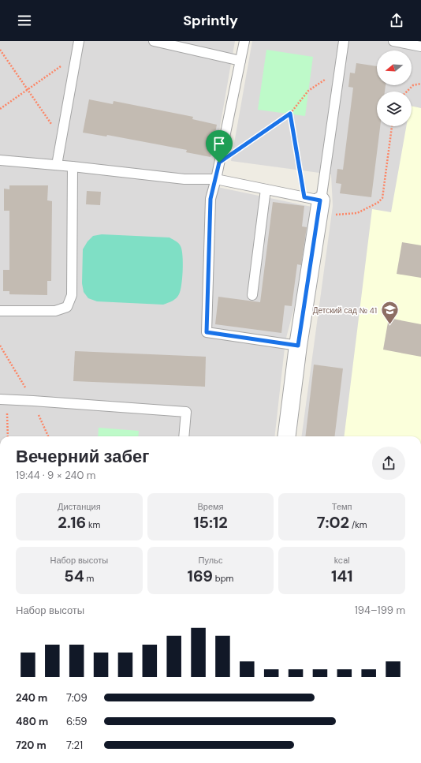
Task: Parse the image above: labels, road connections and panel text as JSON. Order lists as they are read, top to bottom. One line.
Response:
{"places":{"school or university":["Детский сад № 41"]},"north":"left","page":{"header":"Sprintly","heading":["Вечерний забег","19:44 · 9 × 240 m"],"stats":[["Дистанция","2.16 km"],["Время","15:12"],["Темп","7:02 /km"],["Набор высоты","54 m"],["Пульс","169 bpm"],["kcal","141"]],"chart":["Набор высоты","194–199 m"],"list":[{"name":"240 m","note":"7:09"},{"name":"480 m","note":"6:59"},{"name":"720 m","note":"7:21"}]}}
